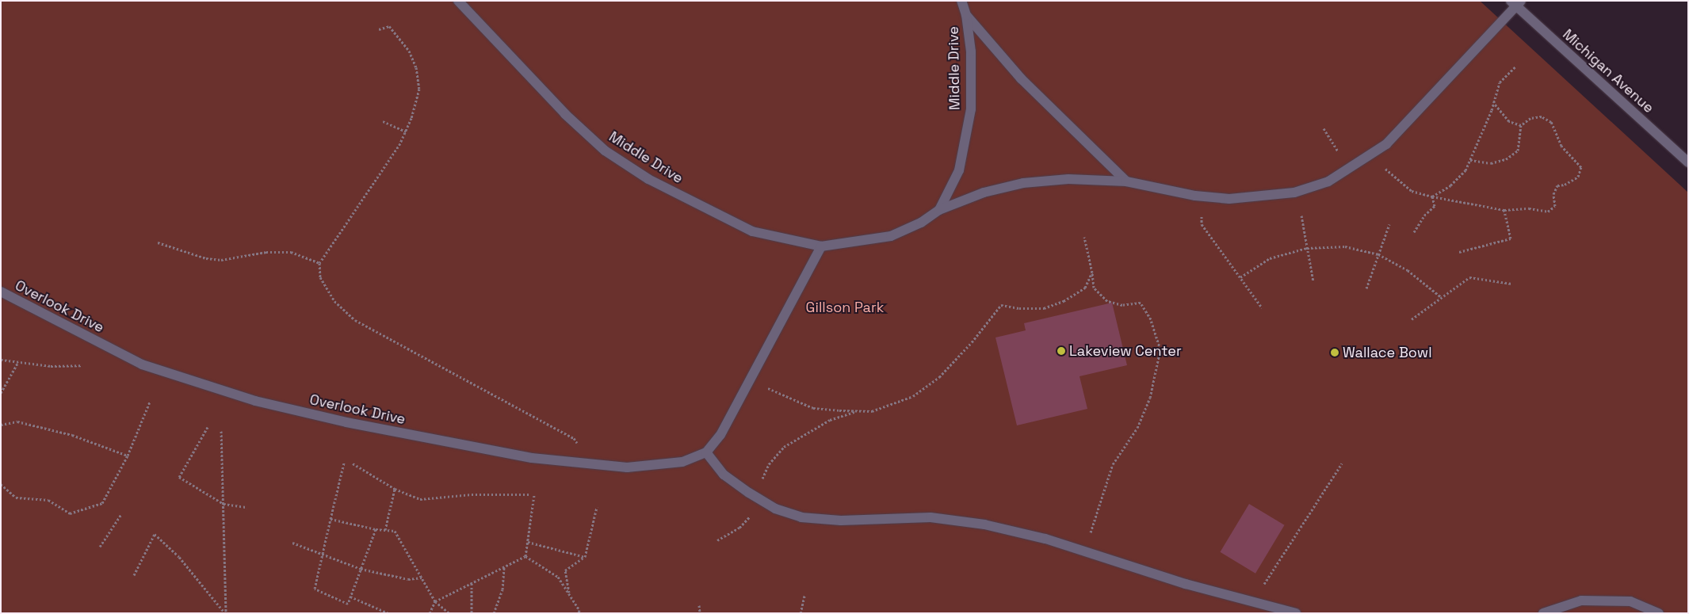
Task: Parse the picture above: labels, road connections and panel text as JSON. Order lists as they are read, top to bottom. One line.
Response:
{"streets":{"street":["Middle Drive","Michigan Avenue","Overlook Drive"]},"crossings":[["Middle Drive","Overlook Drive"]],"parks":["Gillson Park"],"places":["Lakeview Center","Wallace Bowl"]}
